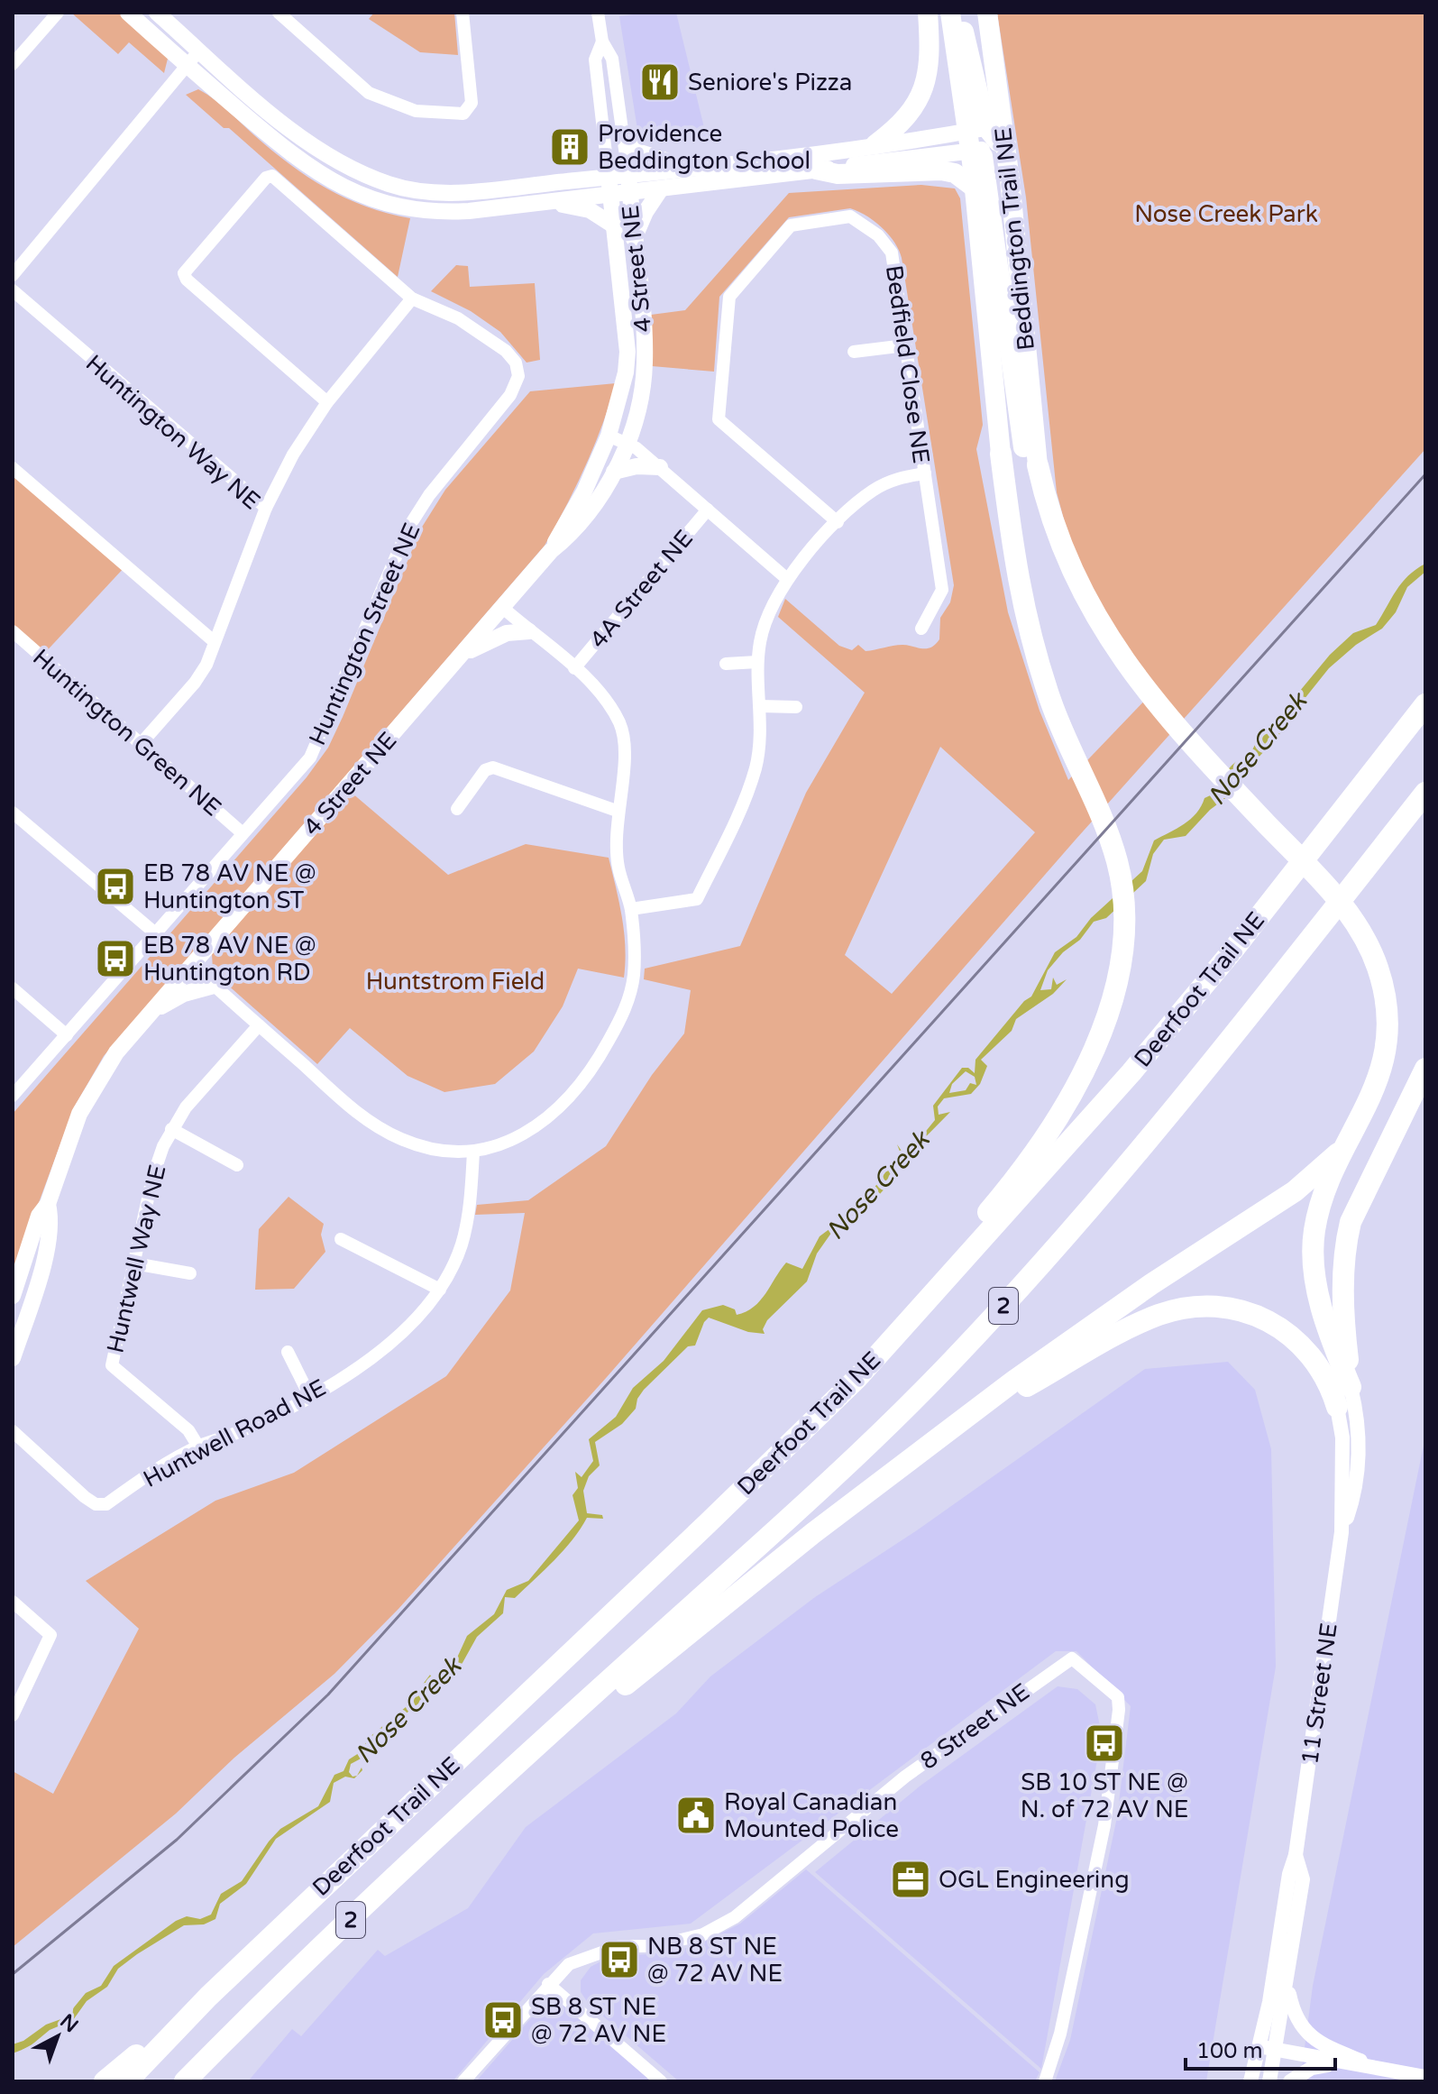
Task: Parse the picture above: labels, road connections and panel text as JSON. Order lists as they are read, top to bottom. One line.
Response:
{"streets":{"highway":["Deerfoot Trail NE","2"],"main road":["Beddington Trail NE","4 Street NE"],"street":["Bedfield Close NE","Huntington Way NE","4A Street NE","Huntington Street NE","Huntington Green NE","Huntwell Way NE","Huntwell Road NE","11 Street NE","8 Street NE"]},"crossings":[["Huntington Way NE","Huntington Green NE"],["Huntington Street NE","Huntington Green NE"],["Huntwell Way NE","Huntwell Road NE"]],"water":["Nose Creek"],"parks":["Nose Creek Park","Huntstrom Field"],"places":{"restaurant":["Seniore's Pizza"],"building":["Providence Beddington School"],"bus stop":["EB 78 AV NE @ Huntington ST","EB 78 AV NE @ Huntington RD","SB 10 ST NE @ N. of 72 AV NE","NB 8 ST NE @ 72 AV NE","SB 8 ST NE @ 72 AV NE"],"public building":["Royal Canadian Mounted Police"],"office":["OGL Engineering"]},"scale_bar":"100 m","north":"top right"}
